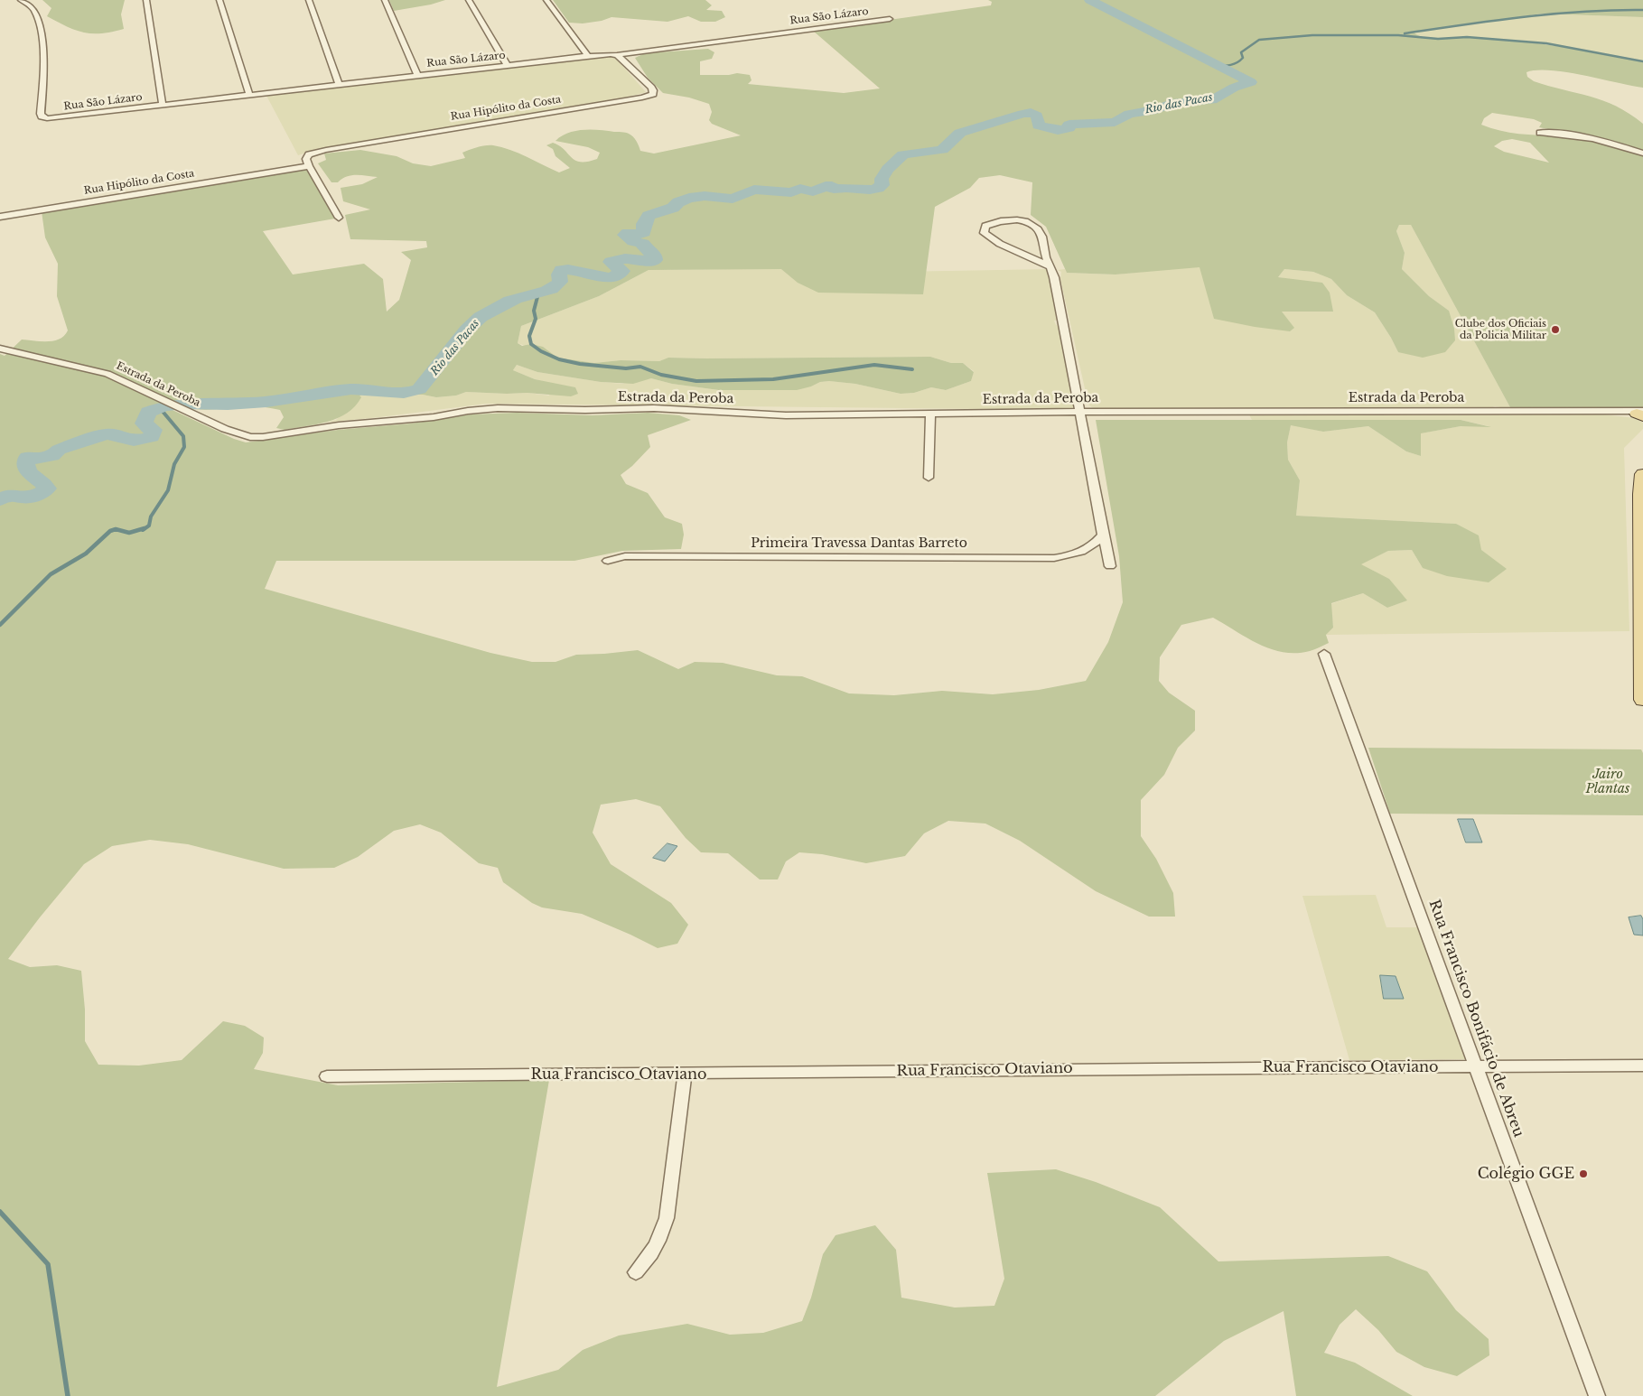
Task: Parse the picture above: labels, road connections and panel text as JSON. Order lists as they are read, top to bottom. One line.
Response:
{"streets":{"street":["Rua São Lázaro","Rua Hipólito da Costa","Estrada da Peroba","Primeira Travessa Dantas Barreto","Rua Francisco Bonifácio de Abreu","Rua Francisco Otaviano"]},"crossings":[["Rua São Lázaro","Rua Hipólito da Costa"],["Rua Francisco Bonifácio de Abreu","Rua Francisco Otaviano"]],"water":["Rio das Pacas"],"parks":["Jairo Plantas"],"places":["Clube dos Oficiais da Policia Militar","Colégio GGE"]}
